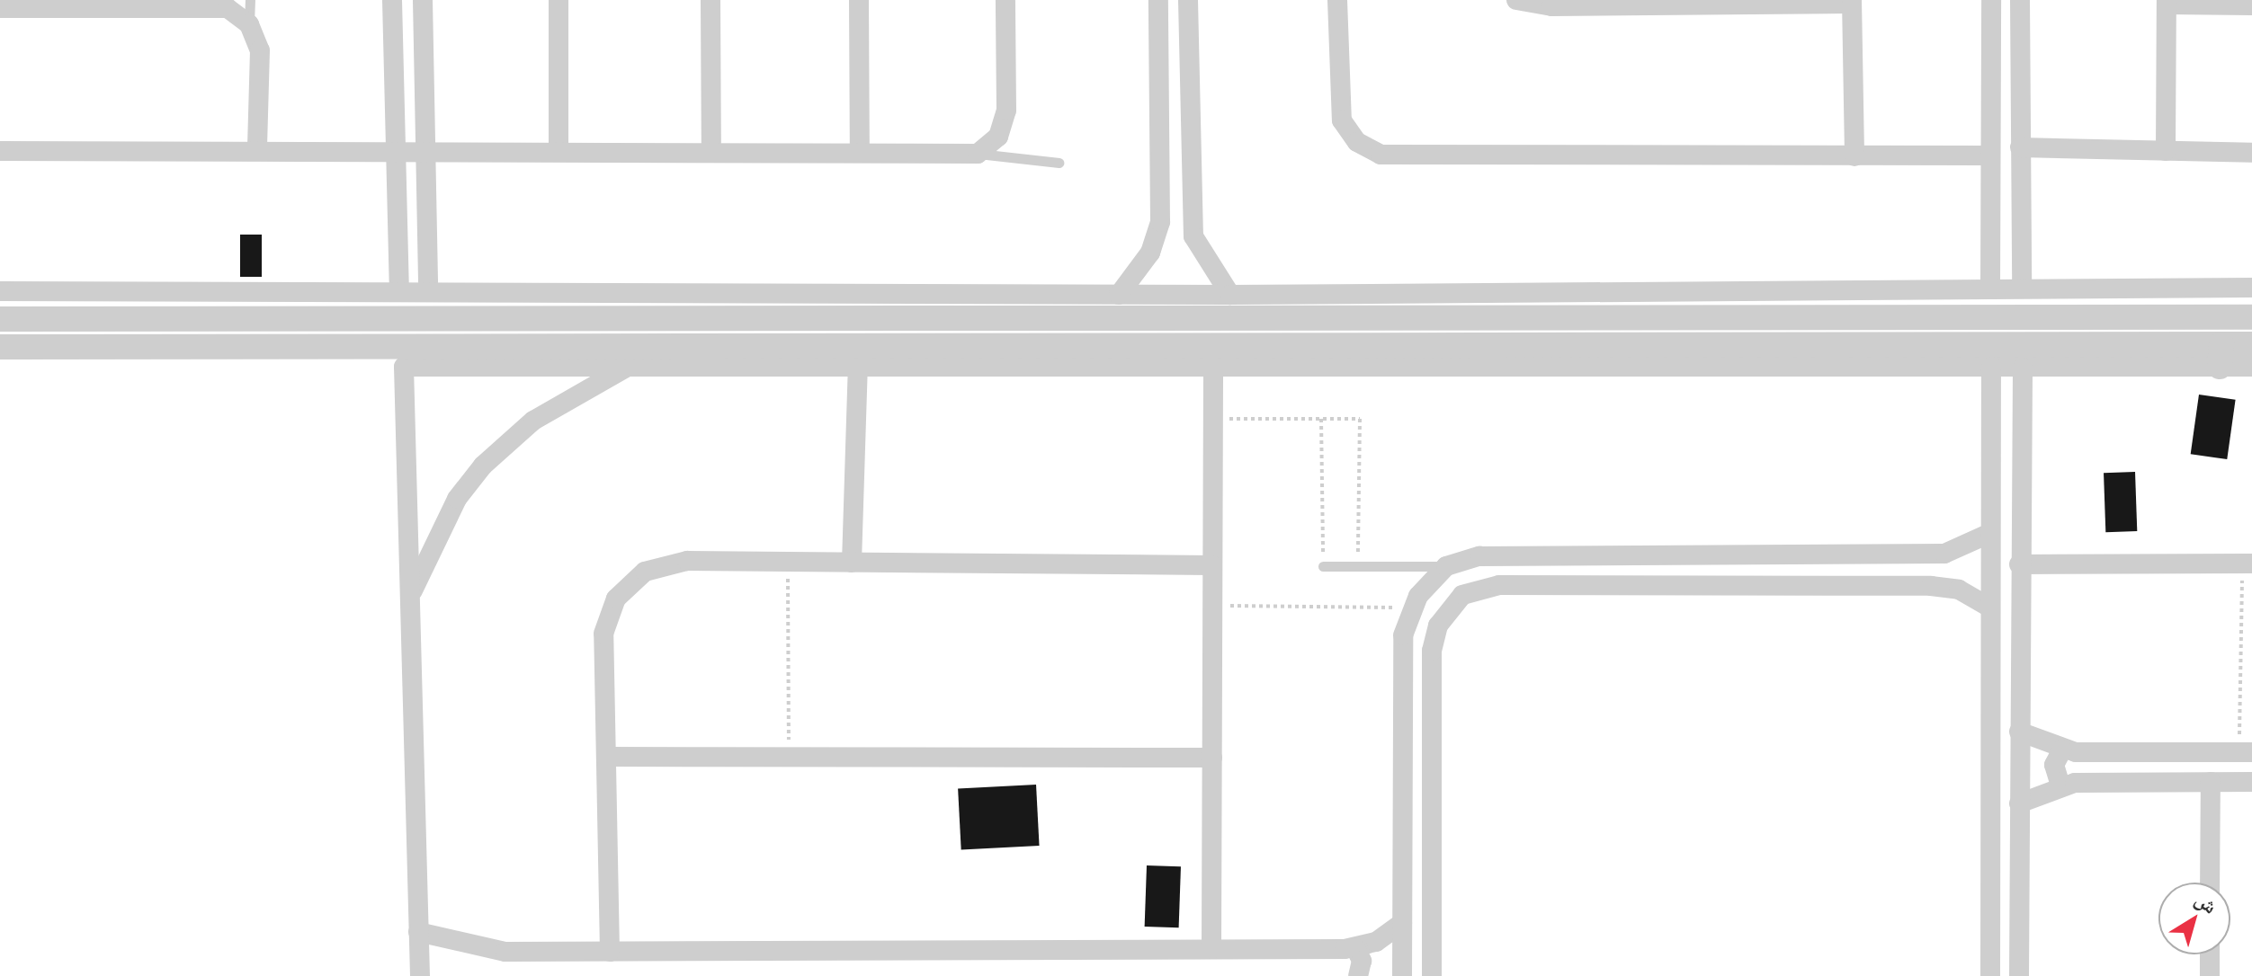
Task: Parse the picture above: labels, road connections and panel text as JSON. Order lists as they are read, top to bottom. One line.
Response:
{"north":"top right"}
